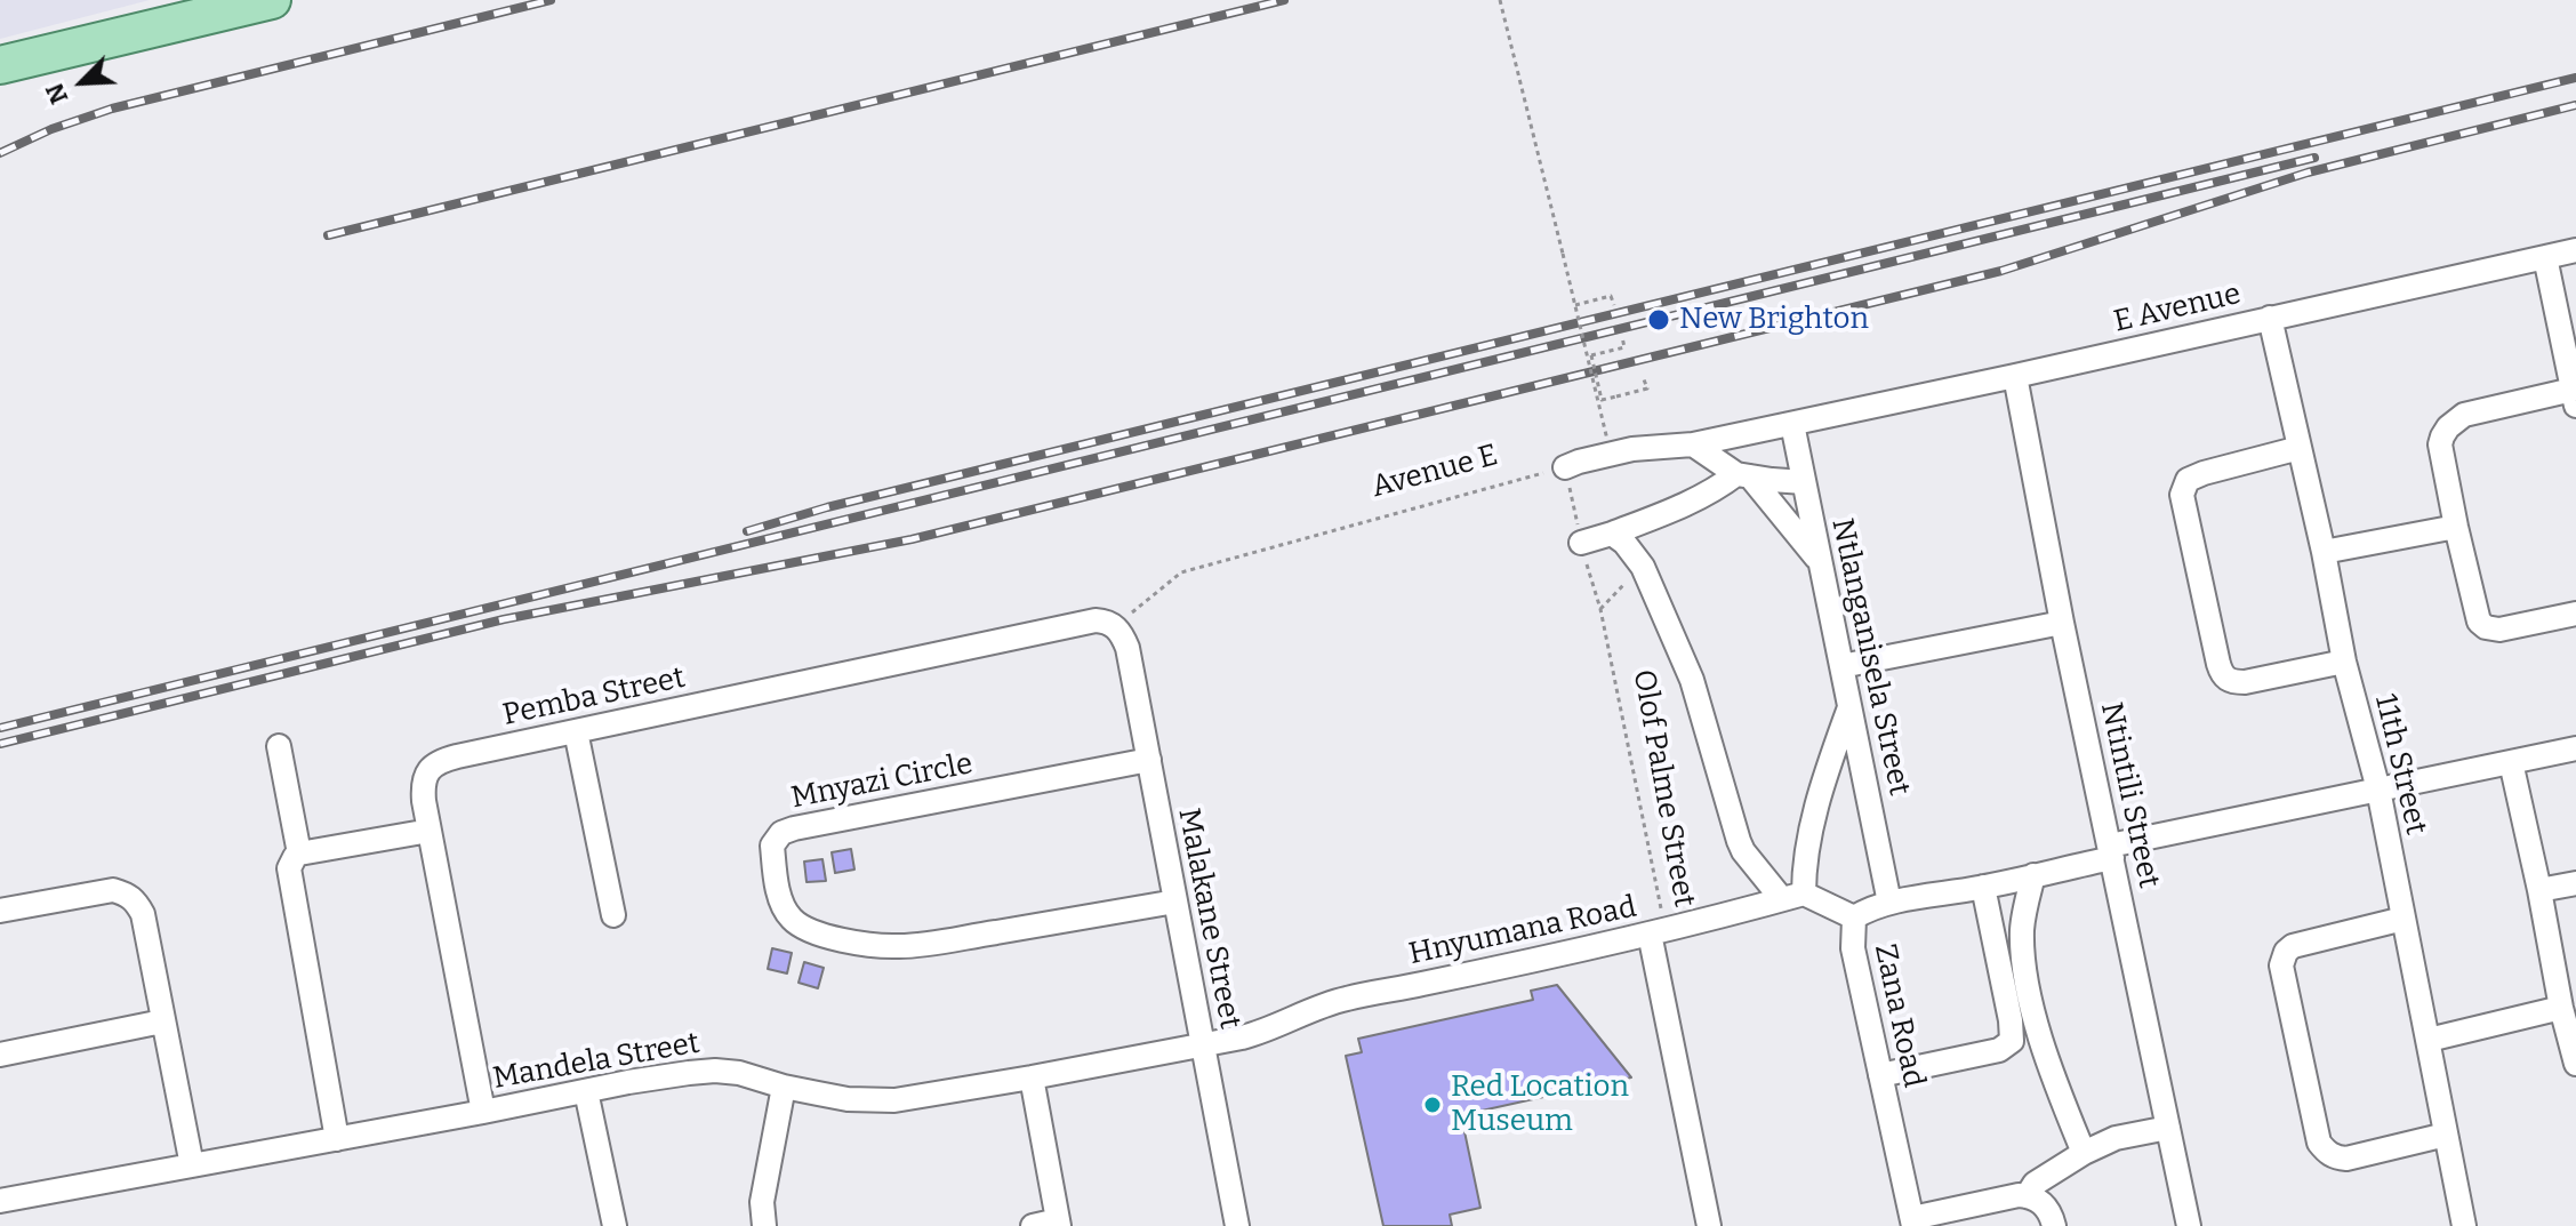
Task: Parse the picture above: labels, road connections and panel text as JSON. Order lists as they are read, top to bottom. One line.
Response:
{"streets":{"street":["E Avenue","Ntlanganisela Street","Pemba Street","11th Street","Mnyazi Circle","Olof Palme Street","Ntintili Street","Malakane Street","Hnyumana Road","Zana Road","Mandela Street"],"path":["Avenue E"]},"crossings":[["E Avenue","Ntlanganisela Street"],["E Avenue","11th Street"],["E Avenue","Ntintili Street"],["Avenue E","Pemba Street"],["Avenue E","Olof Palme Street"],["Avenue E","Malakane Street"],["Ntlanganisela Street","Zana Road"],["Pemba Street","Malakane Street"],["Pemba Street","Mandela Street"],["11th Street","Zana Road"],["Mnyazi Circle","Malakane Street"],["Olof Palme Street","Hnyumana Road"],["Ntintili Street","Zana Road"],["Malakane Street","Hnyumana Road"],["Malakane Street","Mandela Street"],["Hnyumana Road","Mandela Street"]],"places":["New Brighton","Red Location Museum"],"north":"bottom left"}
